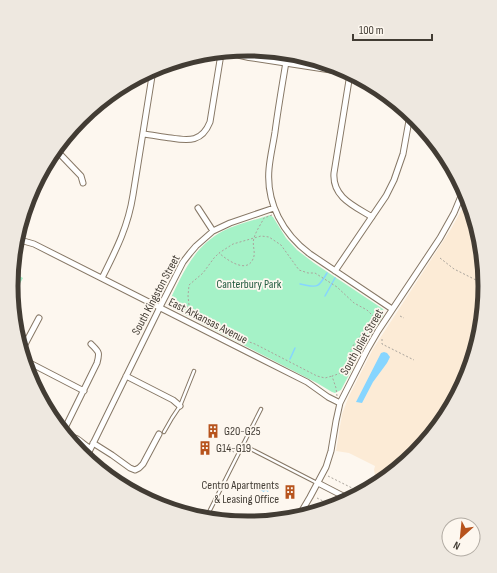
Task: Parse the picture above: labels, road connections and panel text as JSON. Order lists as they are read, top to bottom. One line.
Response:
{"streets":{"street":["South Kingston Street","East Arkansas Avenue","South Joliet Street"]},"crossings":[["South Kingston Street","East Arkansas Avenue"],["East Arkansas Avenue","South Joliet Street"]],"parks":["Canterbury Park"],"places":{"building":["G20-G25","G14-G19","Centro Apartments & Leasing Office"]},"scale_bar":"100 m","north":"bottom left"}
